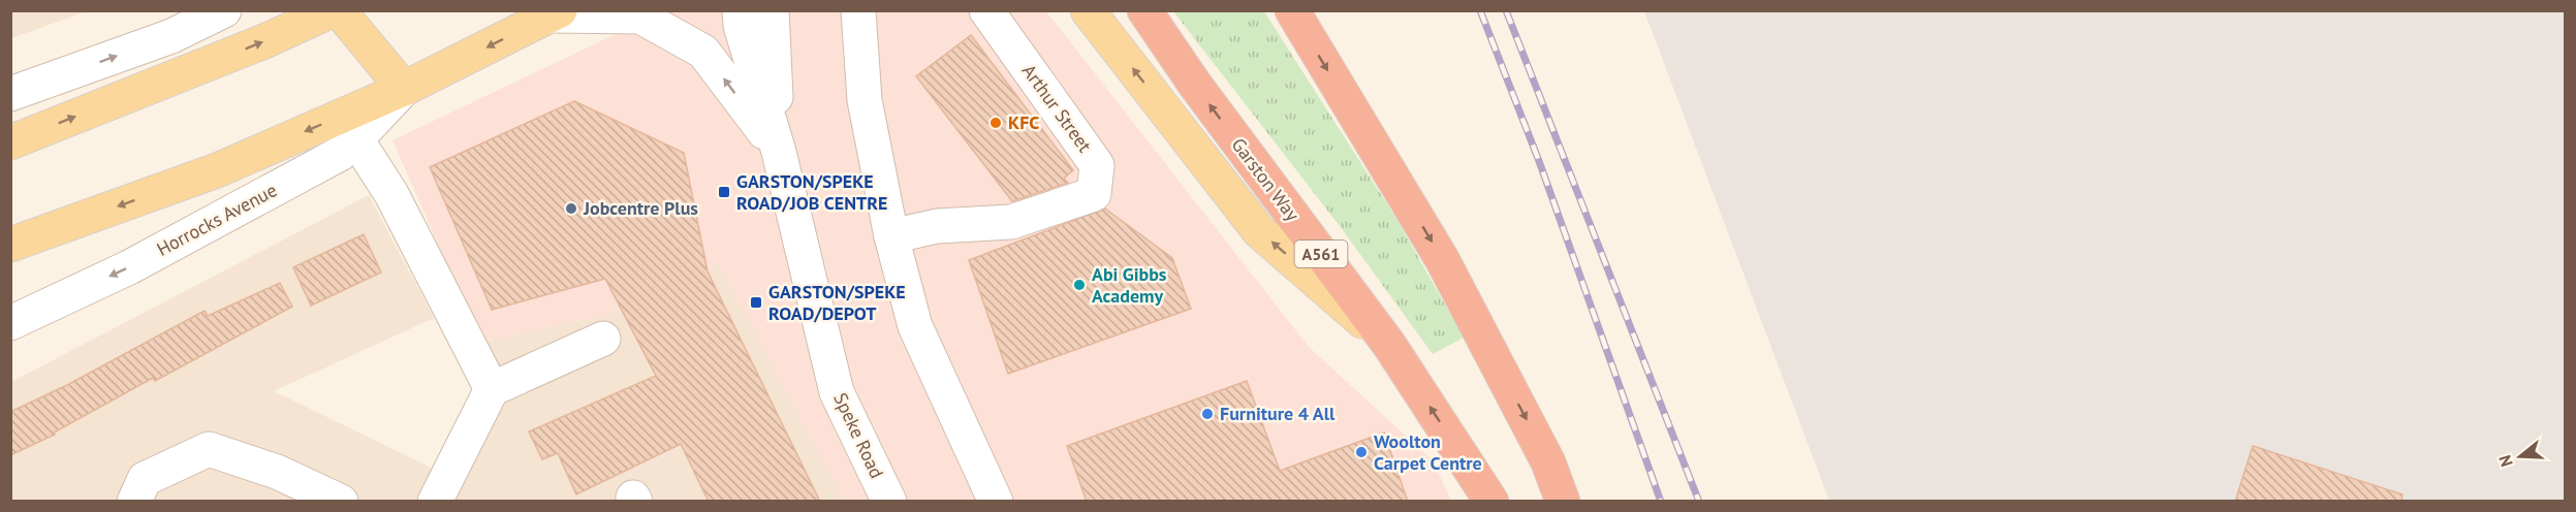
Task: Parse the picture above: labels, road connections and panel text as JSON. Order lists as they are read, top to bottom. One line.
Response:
{"streets":{"highway":["Garston Way","A561"],"main road":["Horrocks Avenue"],"street":["Arthur Street","Speke Road"]},"crossings":[["Garston Way","A561"],["Horrocks Avenue","Speke Road"]],"places":{"other":["KFC","Jobcentre Plus","Abi Gibbs Academy","Furniture 4 All","Woolton Carpet Centre"],"transit":["GARSTON/SPEKE ROAD/JOB CENTRE","GARSTON/SPEKE ROAD/DEPOT"]},"north":"left"}
